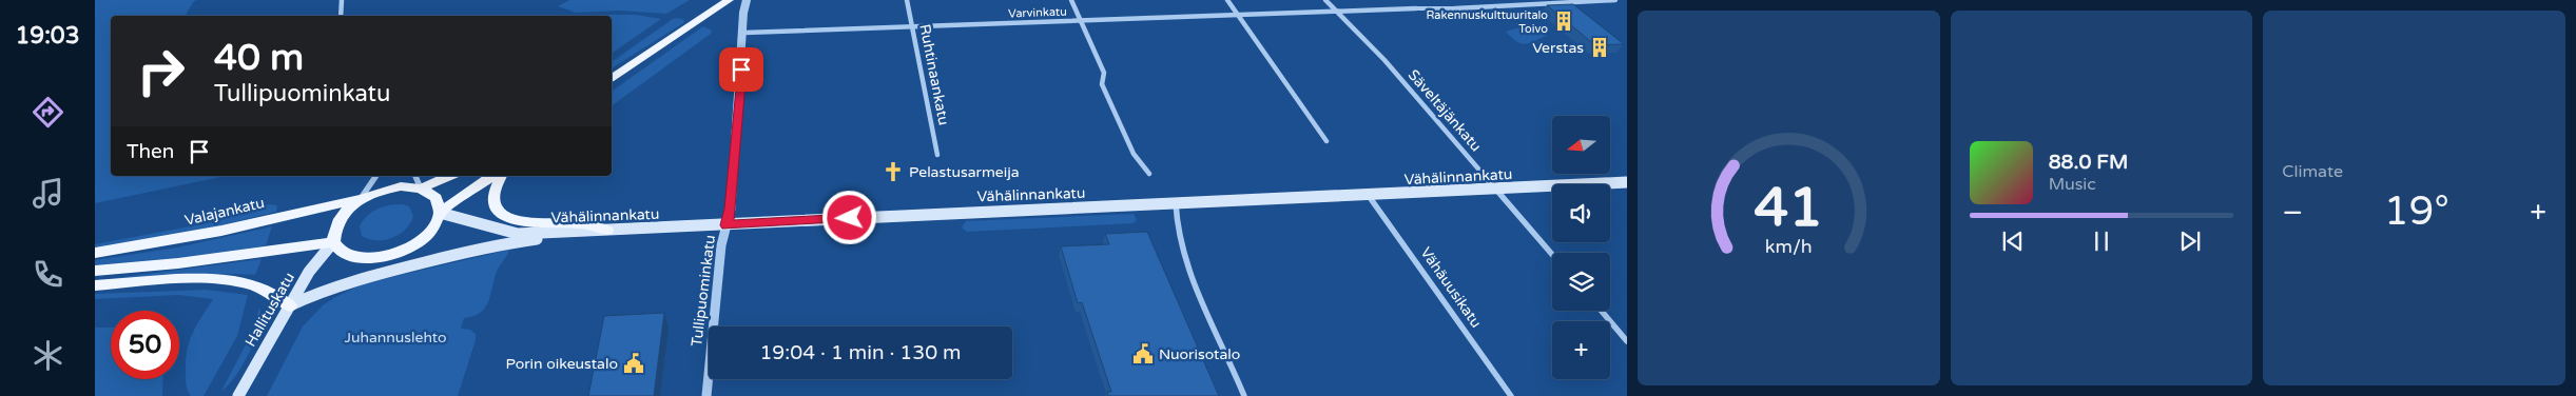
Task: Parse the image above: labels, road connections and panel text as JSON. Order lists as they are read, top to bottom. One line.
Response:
{"streets":{"main road":["Vähälinnankatu","Valajankatu","Hallituskatu"],"street":["Varvinkatu","Ruhtinaankatu","Säveltäjänkatu","Vähäuusikatu","Tullipuominkatu"]},"crossings":[["Varvinkatu","Ruhtinaankatu"],["Varvinkatu","Säveltäjänkatu"],["Varvinkatu","Tullipuominkatu"],["Säveltäjänkatu","Vähälinnankatu"],["Vähälinnankatu","Valajankatu"],["Vähälinnankatu","Vähäuusikatu"],["Vähälinnankatu","Tullipuominkatu"],["Vähälinnankatu","Hallituskatu"],["Valajankatu","Hallituskatu"]],"parks":["Juhannuslehto"],"places":{"building":["Rakennuskulttuuritalo Toivo","Verstas"],"church":["Pelastusarmeija"],"public building":["Nuorisotalo","Porin oikeustalo"]},"north":"left","page":{"tabs":"19:03","tile":"Climate","turn":["40 m","Tullipuominkatu"],"map_buttons":"+","then":"Then","song":["88.0 FM","Music"],"heat":["−","19°","+"],"limit":"50","trip":"19:04 · 1 min · 130 m","gauge":["41","km/h"]}}
